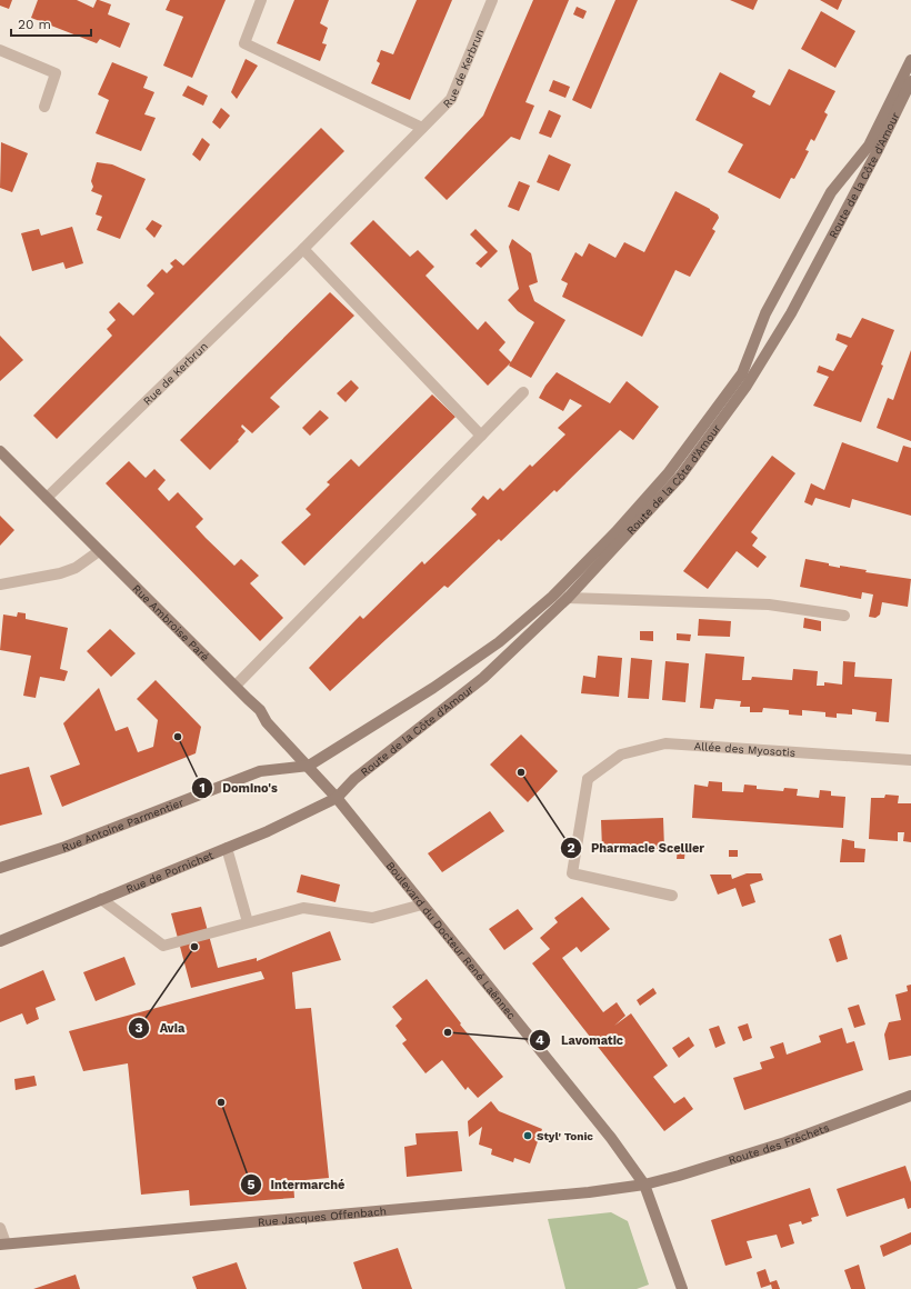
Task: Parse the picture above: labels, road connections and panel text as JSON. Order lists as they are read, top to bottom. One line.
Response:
{"streets":{"main road":["Route de la Côte d'Amour","Rue Ambroise Paré","Rue Antoine Parmentier","Rue de Pornichet","Boulevard du Docteur René Laënnec","Route des Fréchets","Rue Jacques Offenbach"],"street":["Rue de Kerbrun","Allée des Myosotis"]},"crossings":[["Rue de Kerbrun","Rue Ambroise Paré"],["Route de la Côte d'Amour","Rue Ambroise Paré"],["Route de la Côte d'Amour","Rue Antoine Parmentier"],["Route de la Côte d'Amour","Rue de Pornichet"],["Route de la Côte d'Amour","Boulevard du Docteur René Laënnec"],["Rue Ambroise Paré","Rue Antoine Parmentier"],["Rue Ambroise Paré","Rue de Pornichet"],["Rue Ambroise Paré","Boulevard du Docteur René Laënnec"],["Rue de Pornichet","Boulevard du Docteur René Laënnec"],["Boulevard du Docteur René Laënnec","Route des Fréchets"],["Boulevard du Docteur René Laënnec","Rue Jacques Offenbach"],["Route des Fréchets","Rue Jacques Offenbach"]],"places":["Domino's","Pharmacie Scellier","Avia","Lavomatic","Intermarché","Styl' Tonic"],"scale_bar":"20 m"}
